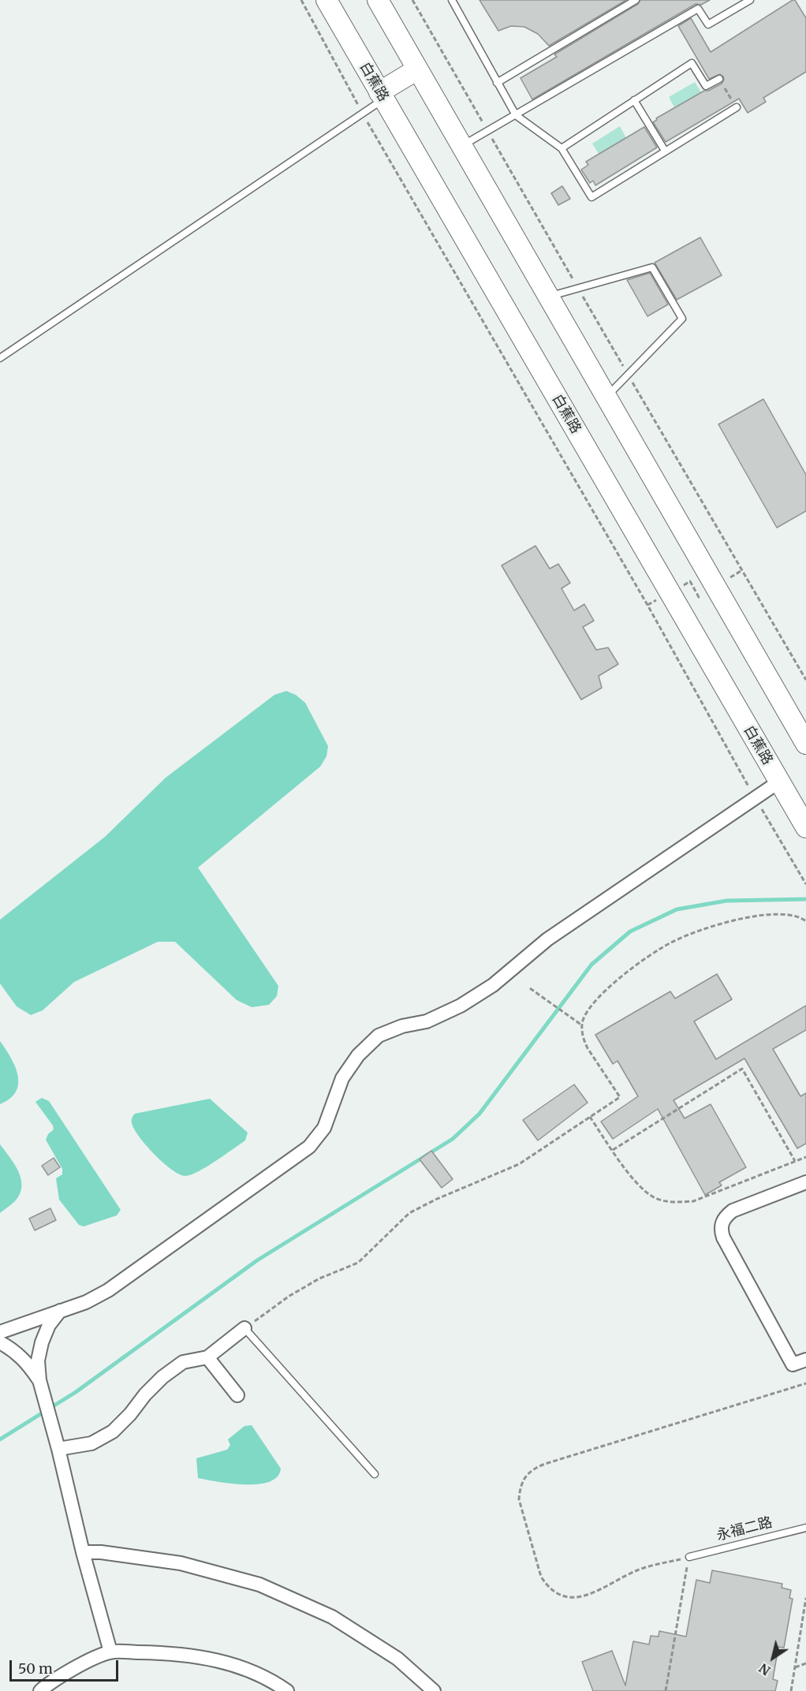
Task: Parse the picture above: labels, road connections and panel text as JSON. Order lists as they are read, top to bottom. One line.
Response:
{"streets":{"main road":["白蕉路"],"lane":["永福二路"]},"scale_bar":"50 m","north":"bottom left"}
